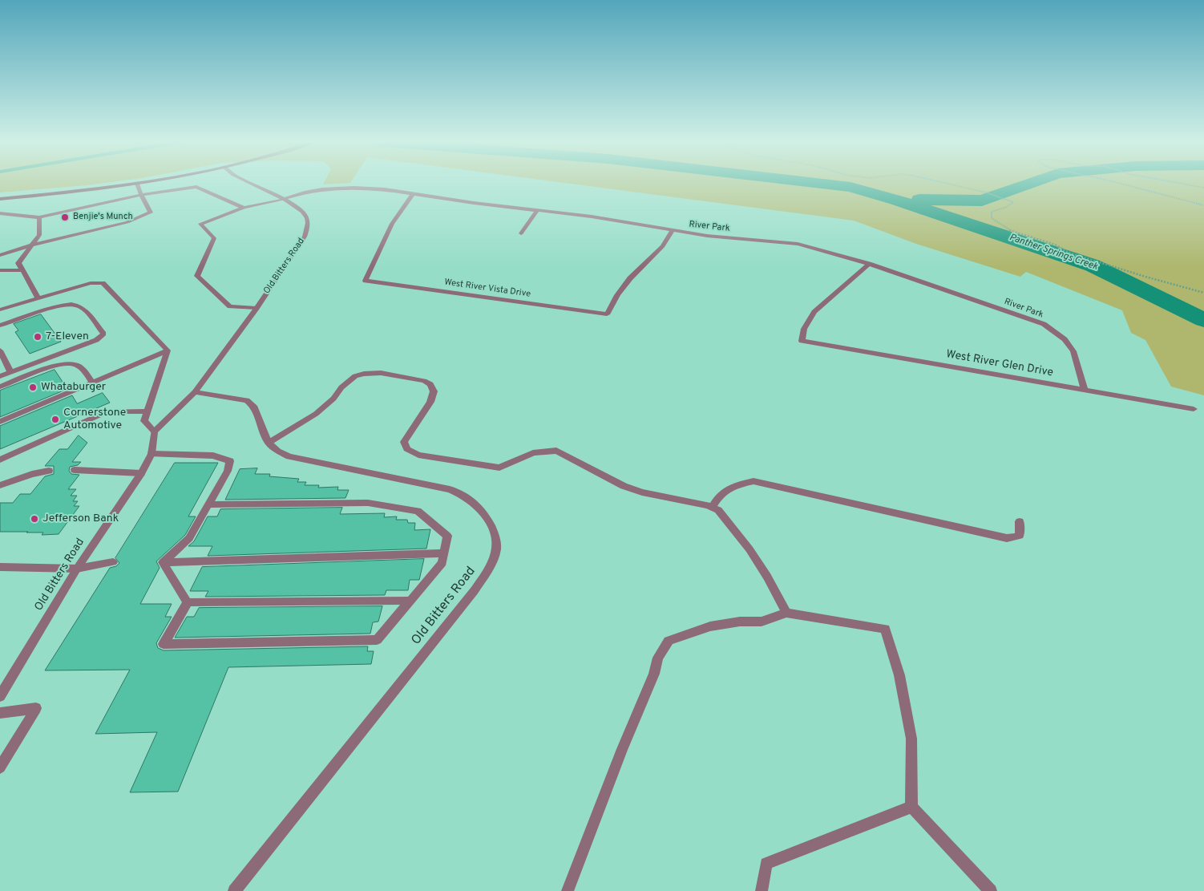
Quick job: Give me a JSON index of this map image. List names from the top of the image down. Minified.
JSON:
{"streets":{"street":["River Park","Old Bitters Road","West River Vista Drive","West River Glen Drive"]},"crossings":[["River Park","Old Bitters Road"],["River Park","West River Vista Drive"],["River Park","West River Glen Drive"]],"water":["Panther Springs Creek"],"places":["Benjie's Munch","7-Eleven","Whataburger","Cornerstone Automotive","Jefferson Bank"]}
